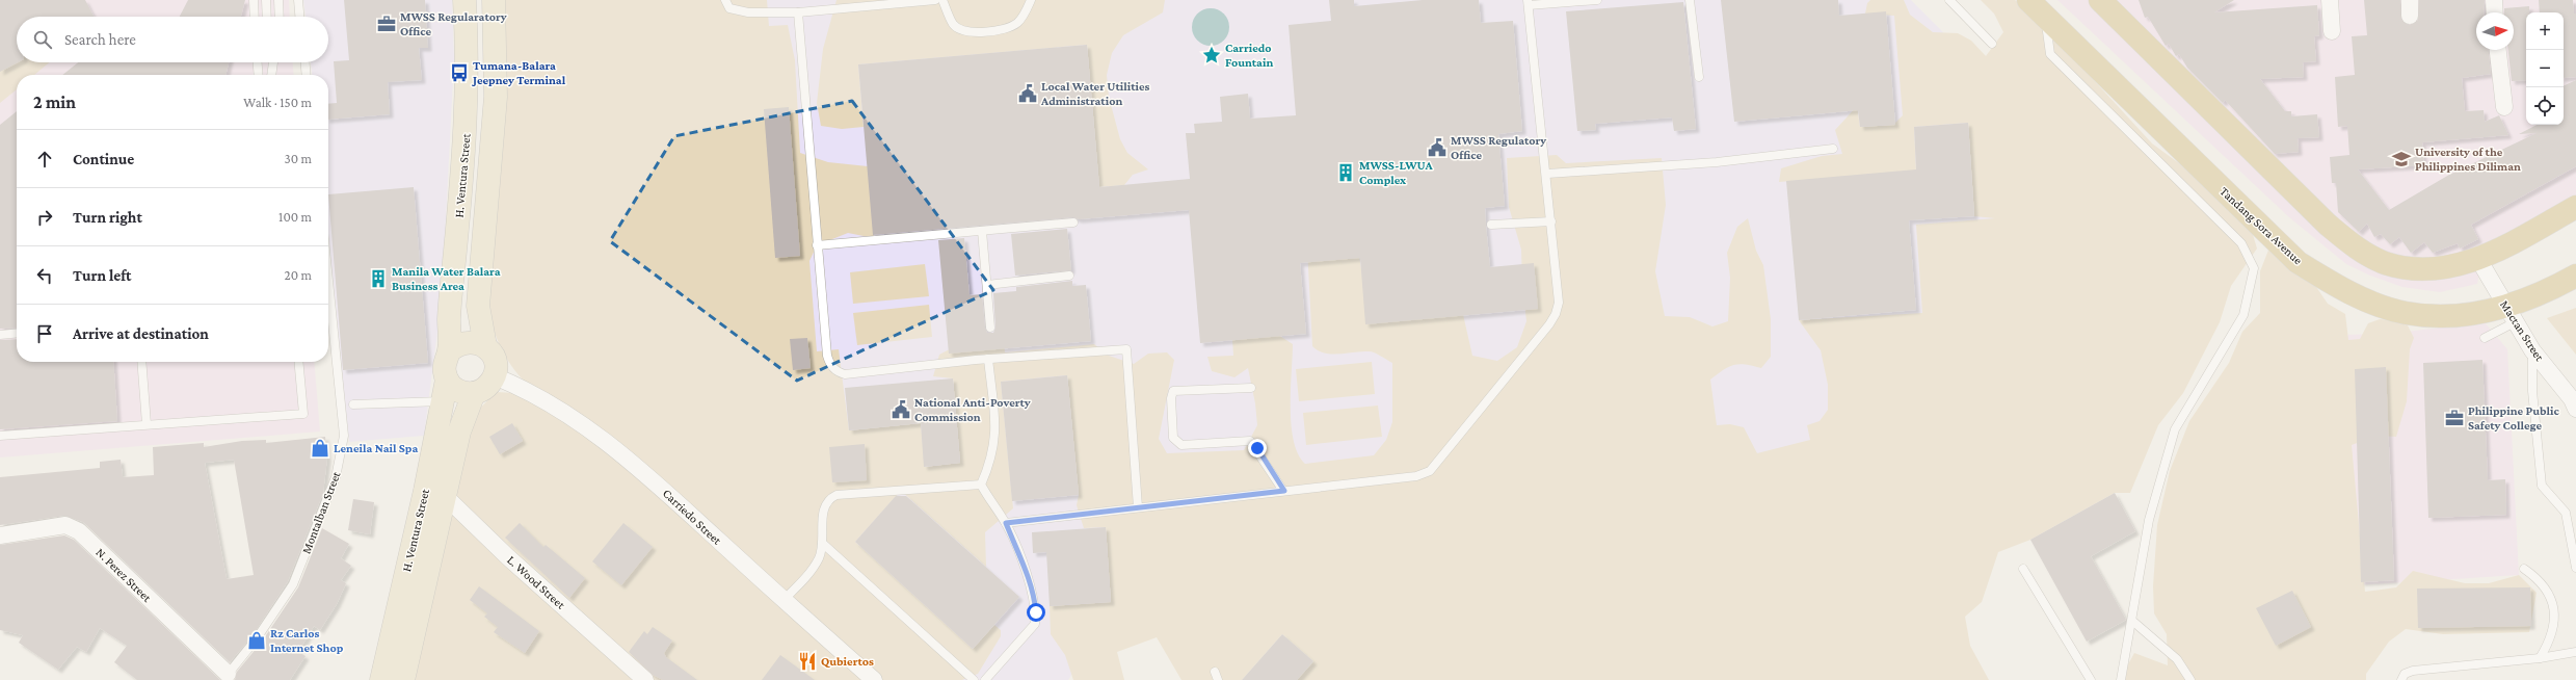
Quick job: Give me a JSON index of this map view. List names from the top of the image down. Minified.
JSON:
{"streets":{"main road":["Tandang Sora Avenue"],"street":["H. Ventura Street","Mactan Street","Carriedo Street","N. Perez Street","L. Wood Street"],"lane":["Montalban Street"]},"crossings":[["H. Ventura Street","Carriedo Street"],["H. Ventura Street","L. Wood Street"],["Tandang Sora Avenue","Mactan Street"],["Montalban Street","N. Perez Street"]],"places":{"office":["MWSS Regularatory Office","Philippine Public Safety College"],"place":["Carriedo Fountain"],"bus stop":["Tumana-Balara Jeepney Terminal"],"public building":["Local Water Utilities Administration","MWSS Regulatory Office","National Anti-Poverty Commission"],"school or university":["University of the Philippines Diliman"],"building":["MWSS-LWUA Complex","Manila Water Balara Business Area"],"shop":["Leneila Nail Spa","Rz Carlos Internet Shop"],"restaurant":["Qubiertos"]},"north":"right","page":{"map_buttons":["+","−"],"search":"Search here","heading":["2 min","Walk · 150 m"],"list":[["Continue","30 m"],["Turn right","100 m"],["Turn left","20 m"],"Arrive at destination"]}}
